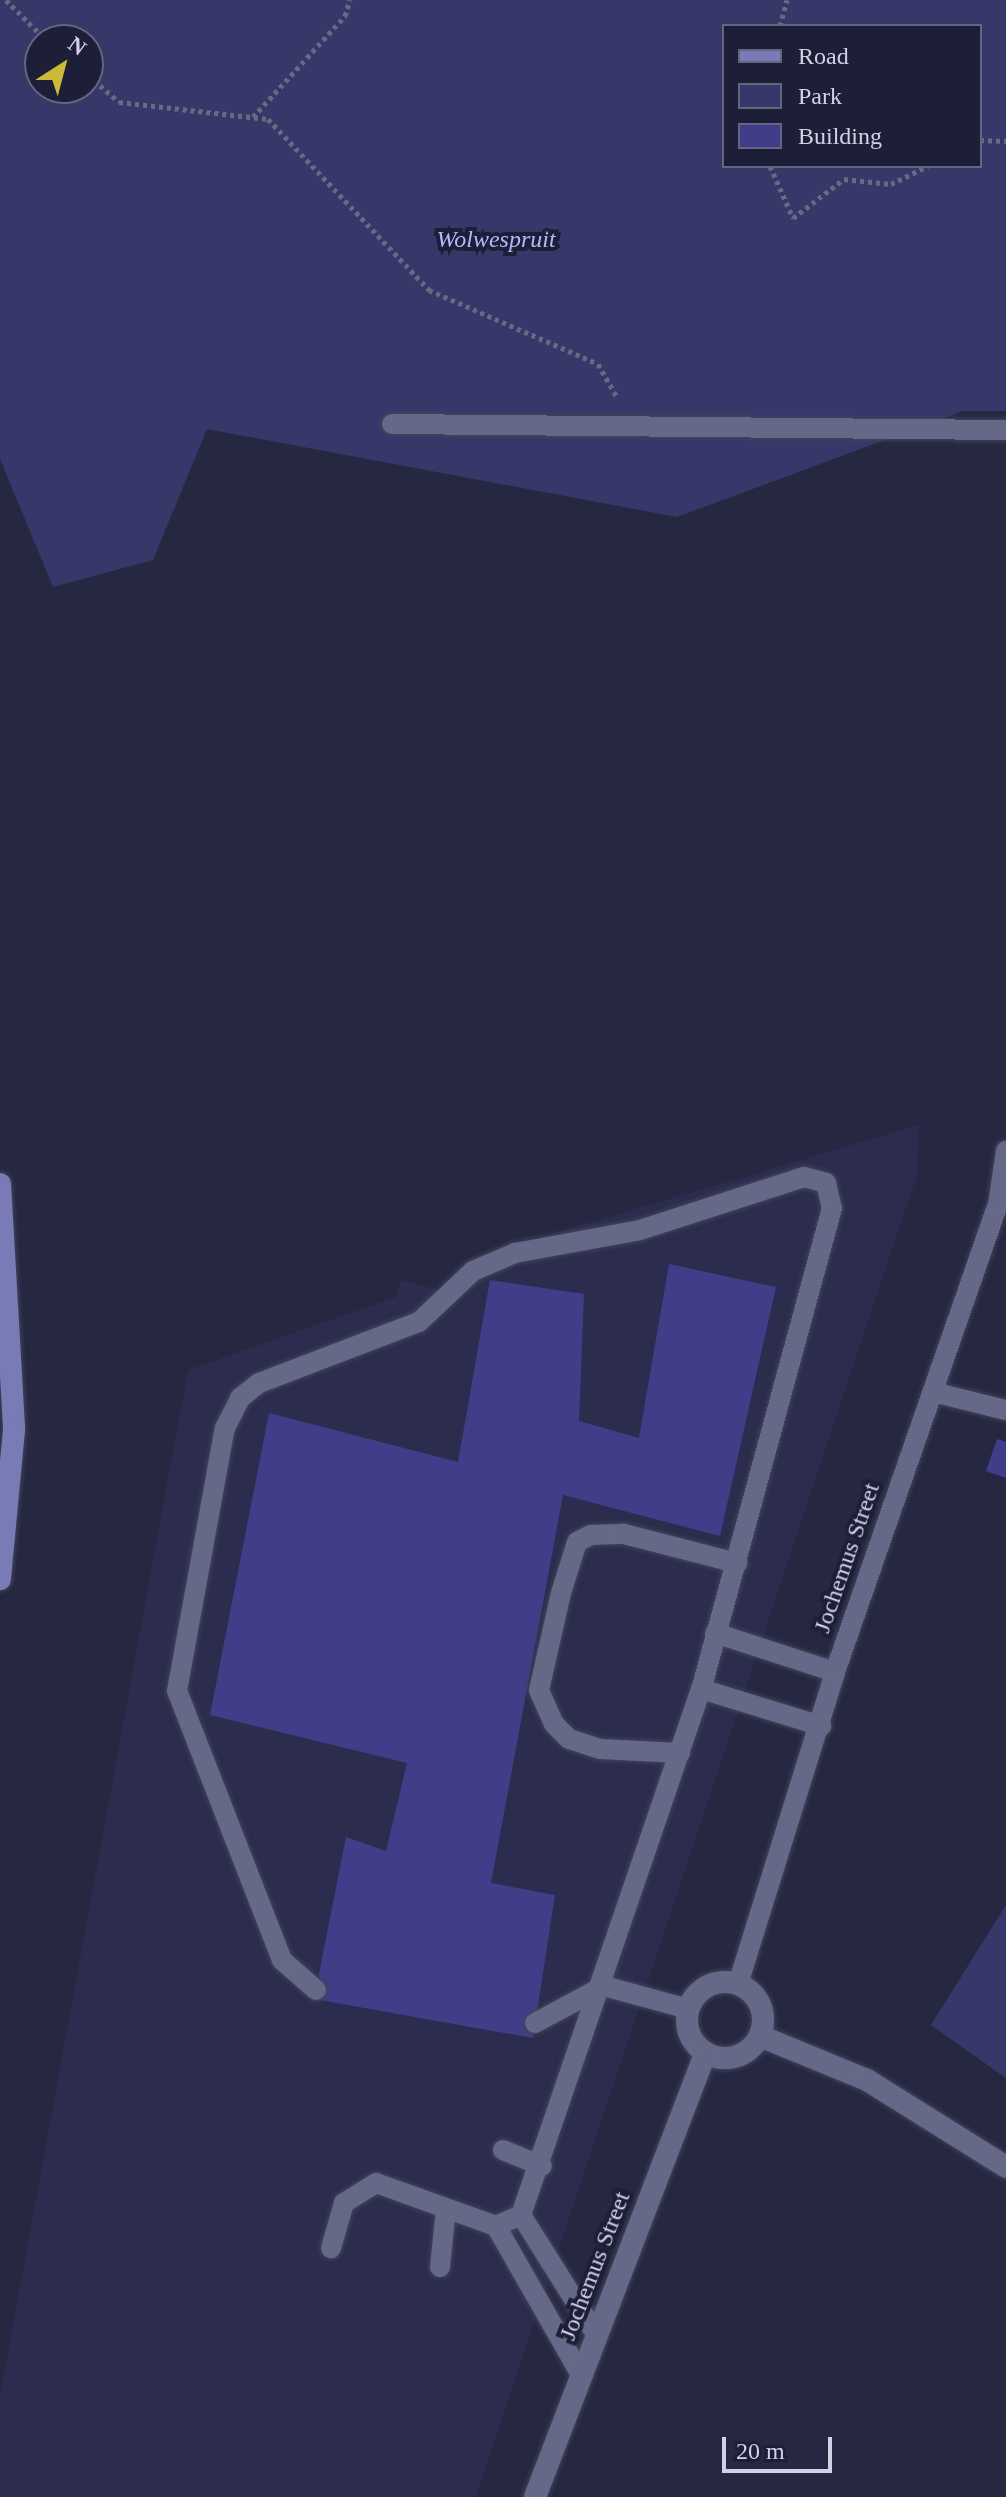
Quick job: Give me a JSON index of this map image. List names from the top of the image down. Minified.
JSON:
{"streets":{"street":["Jochemus Street"]},"parks":["Wolwespruit"],"legend":["Road","Park","Building"],"scale_bar":"20 m","north":"top right"}
